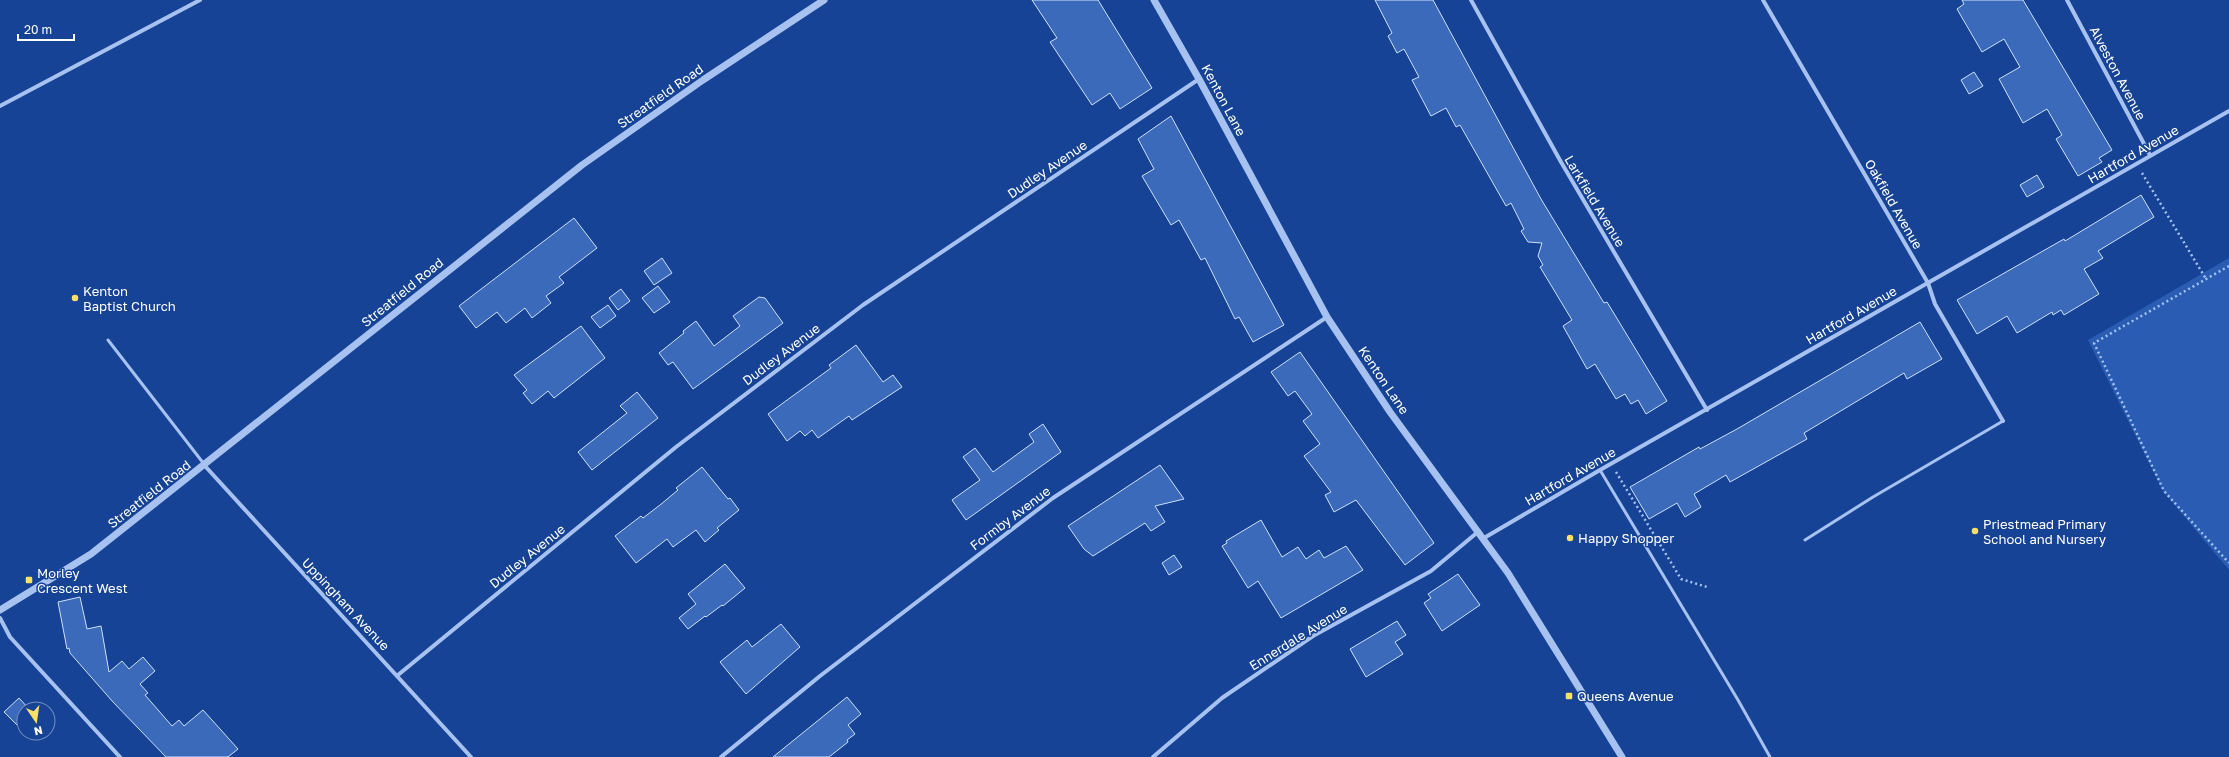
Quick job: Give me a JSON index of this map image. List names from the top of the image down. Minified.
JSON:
{"streets":{"street":["Alveston Avenue","Streatfield Road","Kenton Lane","Hartford Avenue","Dudley Avenue","Larkfield Avenue","Oakfield Avenue","Formby Avenue","Uppingham Avenue","Ennerdale Avenue"]},"crossings":[["Alveston Avenue","Hartford Avenue"],["Streatfield Road","Uppingham Avenue"],["Kenton Lane","Hartford Avenue"],["Kenton Lane","Dudley Avenue"],["Kenton Lane","Formby Avenue"],["Kenton Lane","Ennerdale Avenue"],["Hartford Avenue","Larkfield Avenue"],["Hartford Avenue","Oakfield Avenue"],["Dudley Avenue","Uppingham Avenue"]],"places":{"other":["Kenton Baptist Church","Priestmead Primary School and Nursery","Happy Shopper"],"transit":["Morley Crescent West","Queens Avenue"]},"scale_bar":"20 m","north":"bottom"}
